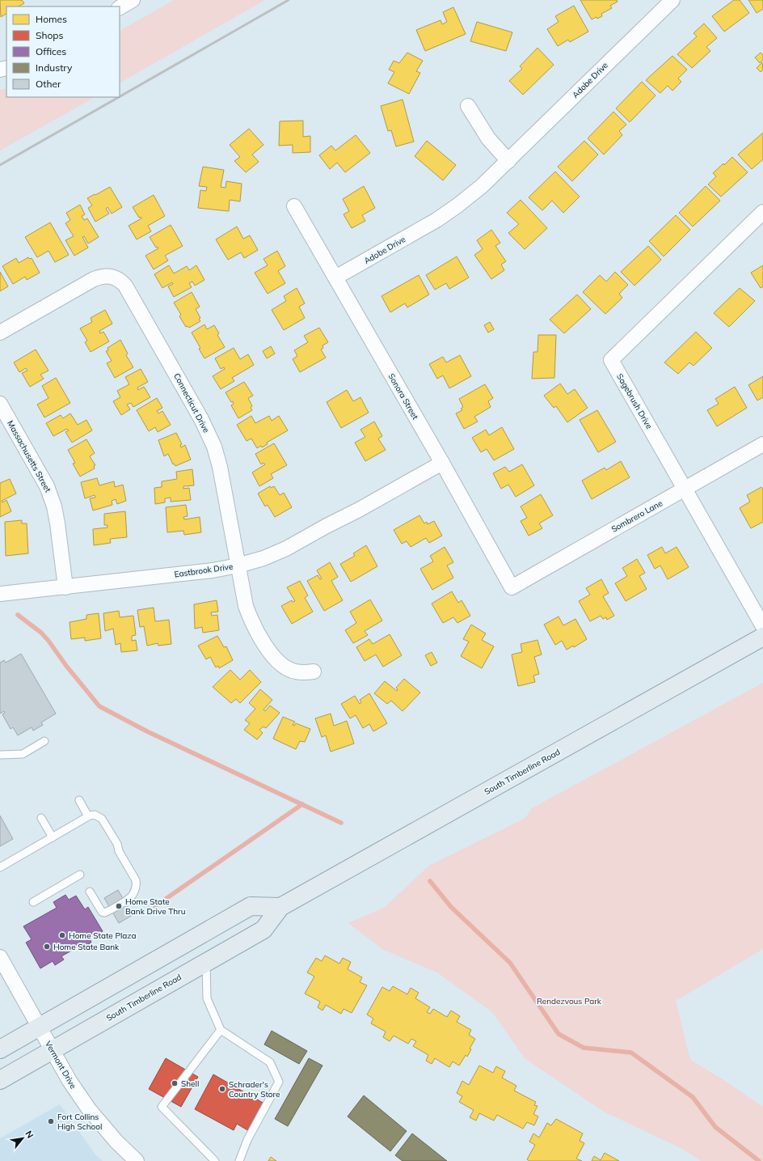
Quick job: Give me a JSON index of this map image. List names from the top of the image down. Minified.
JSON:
{"streets":{"main road":["South Timberline Road"],"street":["Adobe Drive","Sonora Street","Sagebrush Drive","Connecticut Drive","Massachusetts Street","Sombrero Lane","Eastbrook Drive","Vermont Drive"]},"crossings":[["Adobe Drive","Sonora Street"],["Sonora Street","Sombrero Lane"],["Sonora Street","Eastbrook Drive"],["Sagebrush Drive","Sombrero Lane"],["Connecticut Drive","Eastbrook Drive"],["Massachusetts Street","Eastbrook Drive"],["South Timberline Road","Vermont Drive"]],"parks":["Rendezvous Park"],"places":["Home State Bank Drive Thru","Home State Plaza","Home State Bank","Shell","Schrader's Country Store","Fort Collins High School"],"legend":["Homes","Shops","Offices","Industry","Other"],"north":"top right"}
